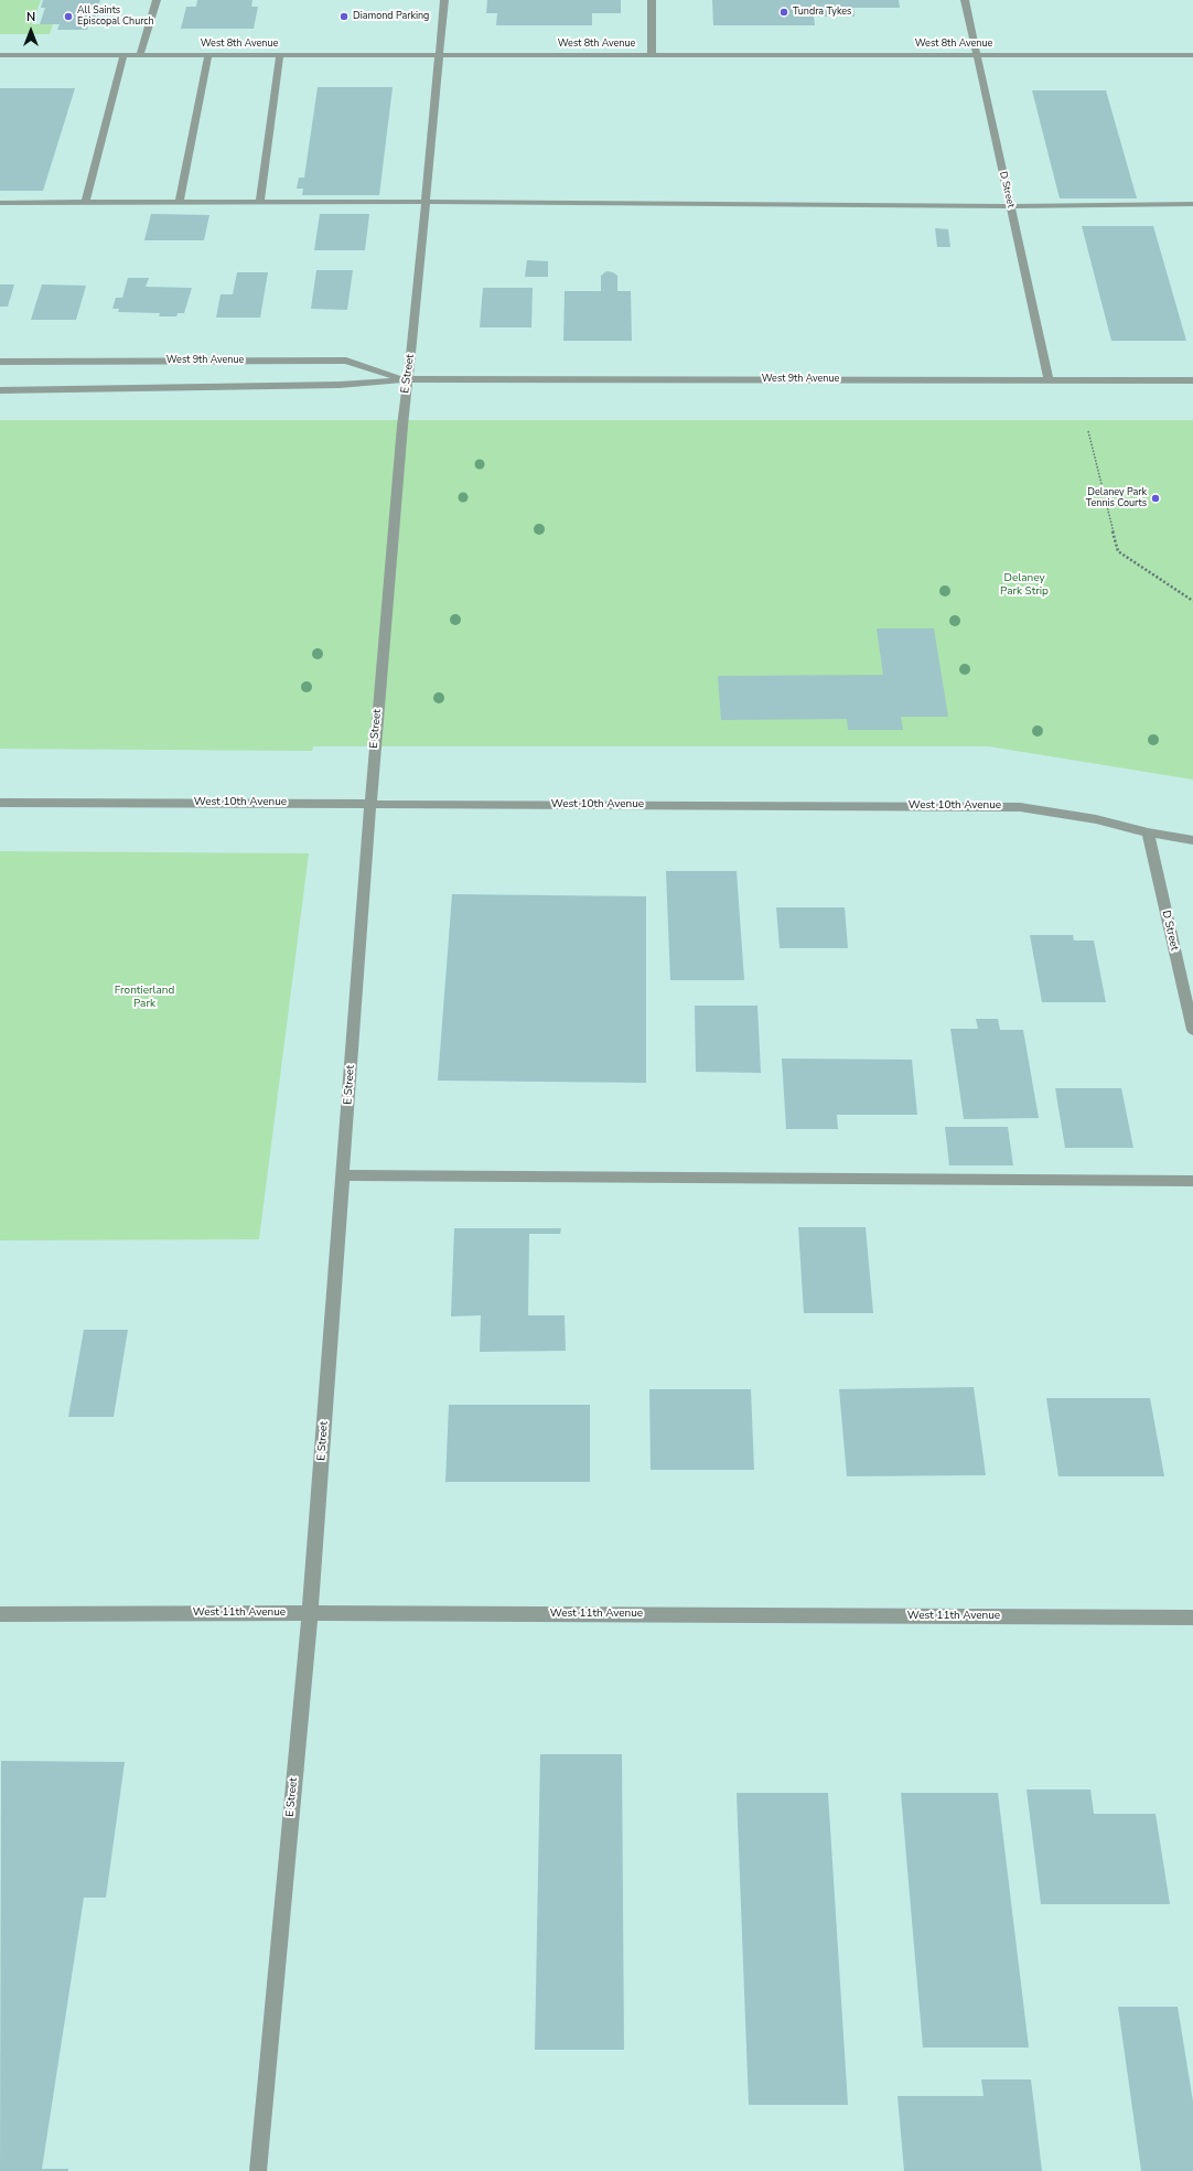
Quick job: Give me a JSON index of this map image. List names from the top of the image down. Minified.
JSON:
{"streets":{"street":["West 8th Avenue","D Street","West 9th Avenue","E Street","West 10th Avenue","West 11th Avenue"]},"crossings":[["West 8th Avenue","D Street"],["West 8th Avenue","E Street"],["D Street","West 9th Avenue"],["D Street","West 10th Avenue"],["West 9th Avenue","E Street"],["E Street","West 10th Avenue"],["E Street","West 11th Avenue"]],"parks":["Delaney Park Strip","Frontierland Park"],"places":["Tundra Tykes","All Saints Episcopal Church","Diamond Parking","Delaney Park Tennis Courts"],"north":"top"}
